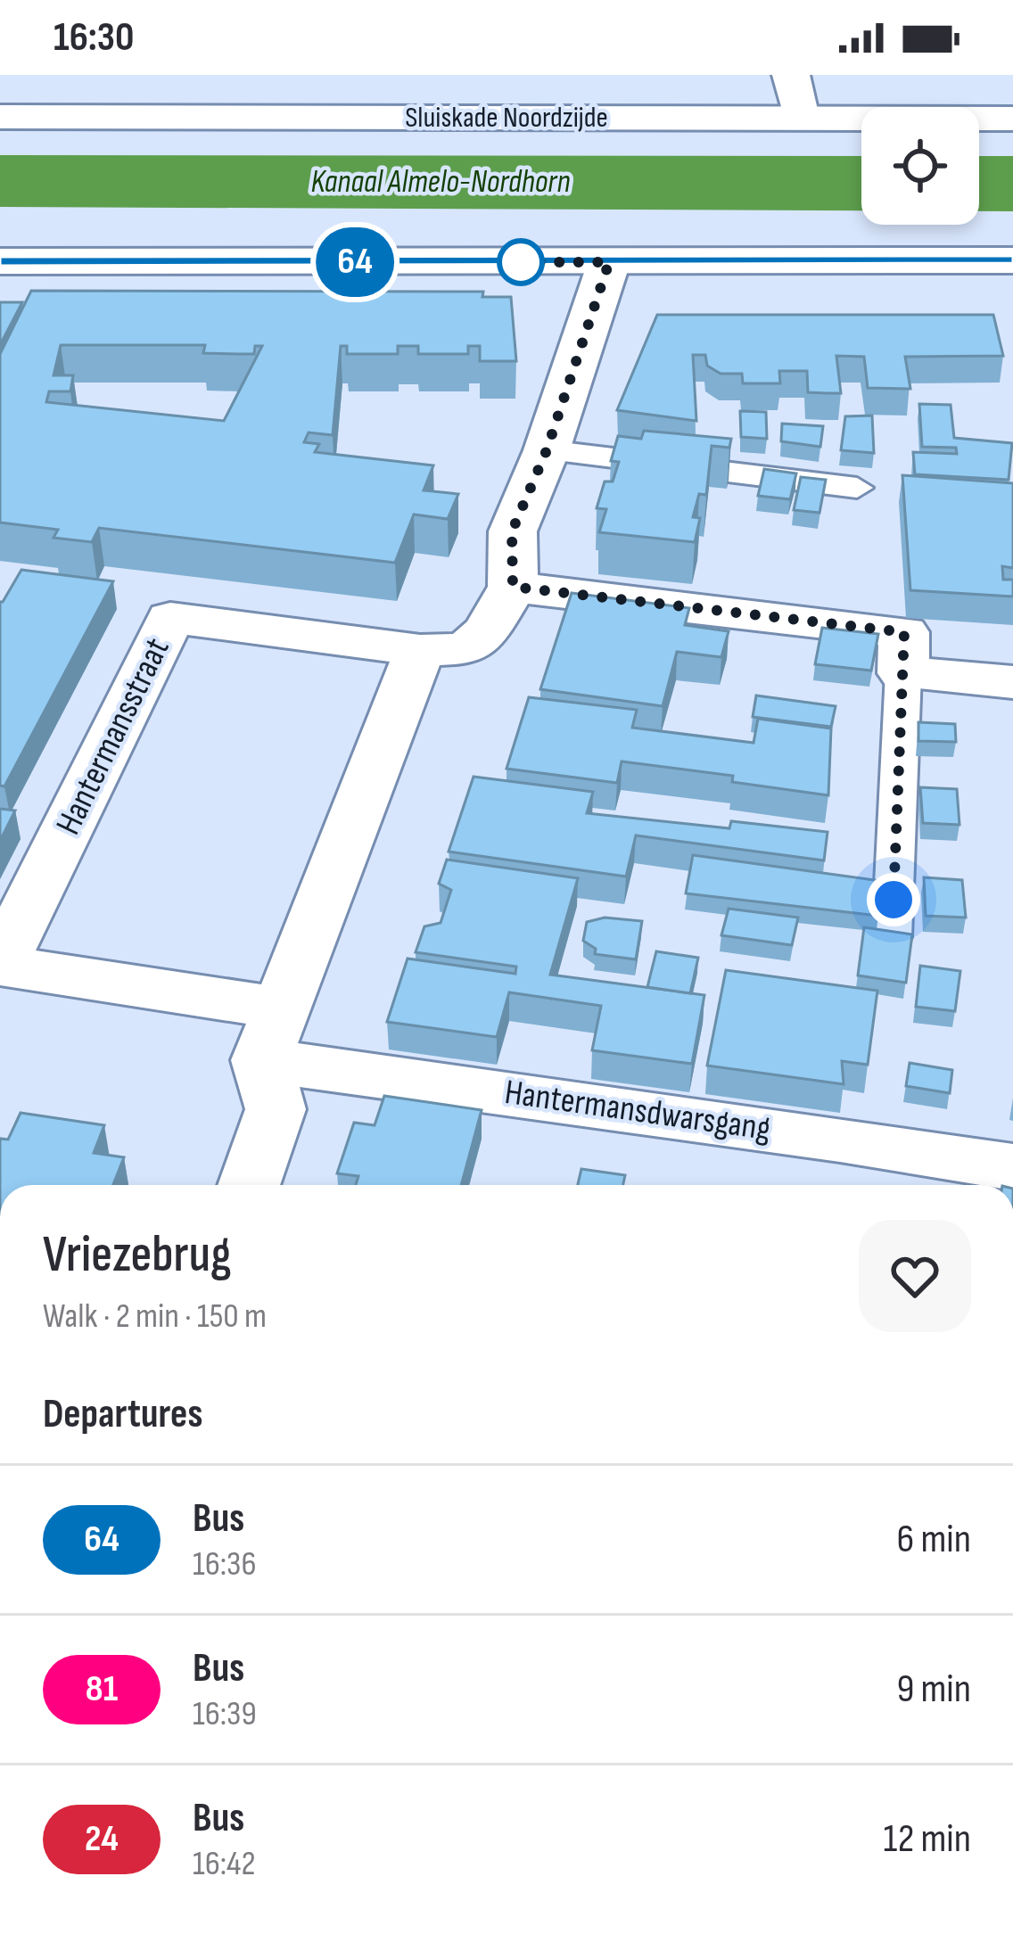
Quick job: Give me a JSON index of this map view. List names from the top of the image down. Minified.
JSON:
{"streets":{"street":["Sluiskade Noordzijde","Hantermansstraat","Hantermansdwarsgang"]},"crossings":[["Hantermansstraat","Hantermansdwarsgang"]],"water":["Kanaal Almelo-Nordhorn"],"lines":["bus line 64"],"page":{"status":"16:30","on_map":"64","heading":[["Vriezebrug","Walk · 2 min · 150 m"],"Departures"],"list":[{"mark":"64","name":"Bus","note":"16:36","value":"6 min"},{"mark":"81","name":"Bus","note":"16:39","value":"9 min"},{"mark":"24","name":"Bus","note":"16:42","value":"12 min"}]}}
